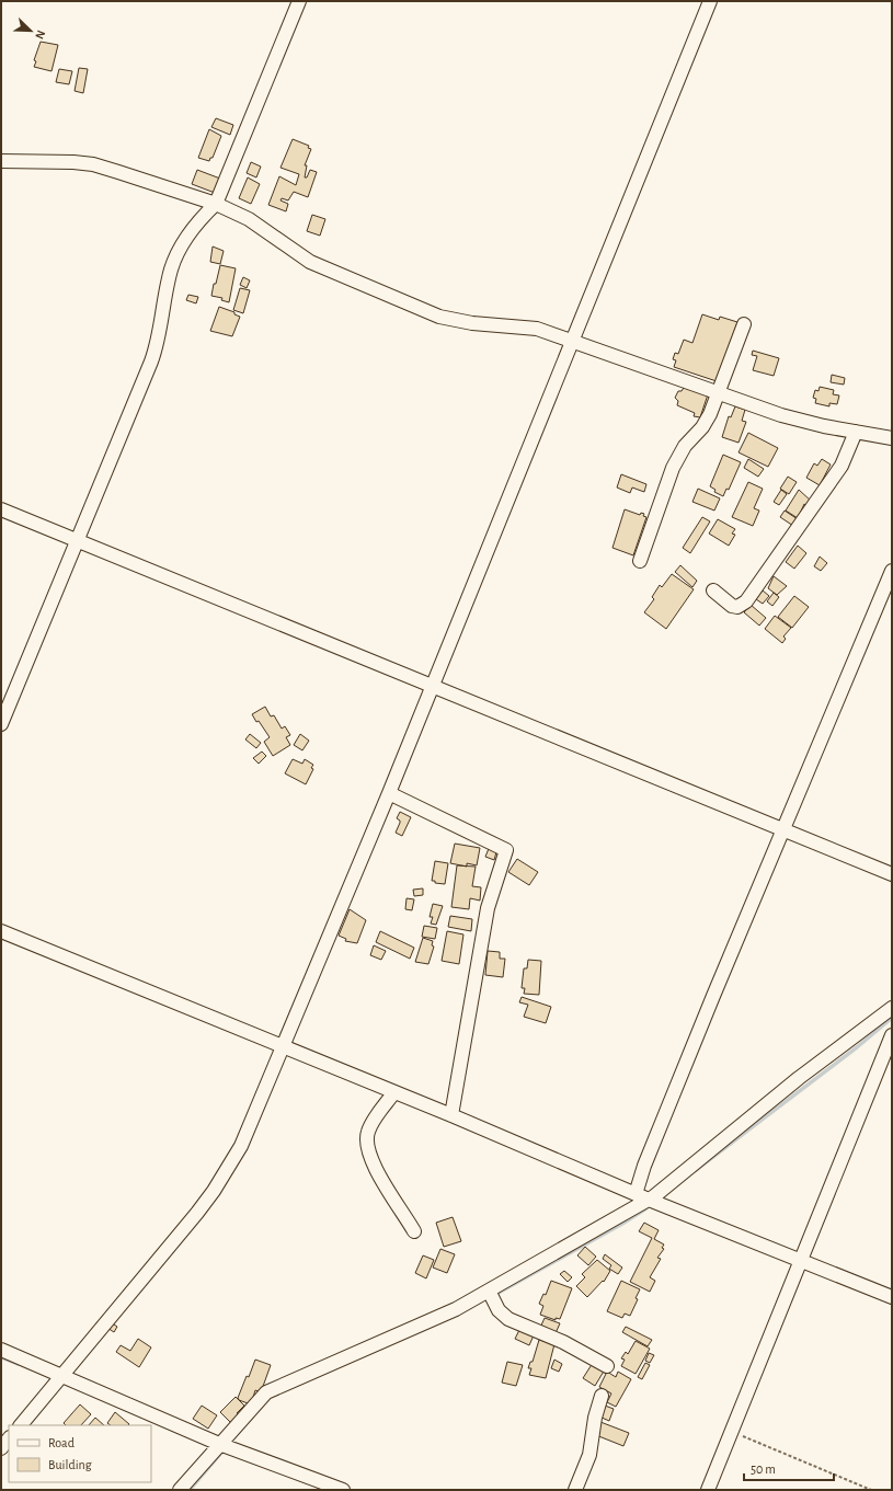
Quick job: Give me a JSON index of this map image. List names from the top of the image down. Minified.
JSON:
{"legend":["Road","Building"],"scale_bar":"50 m","north":"bottom right"}
